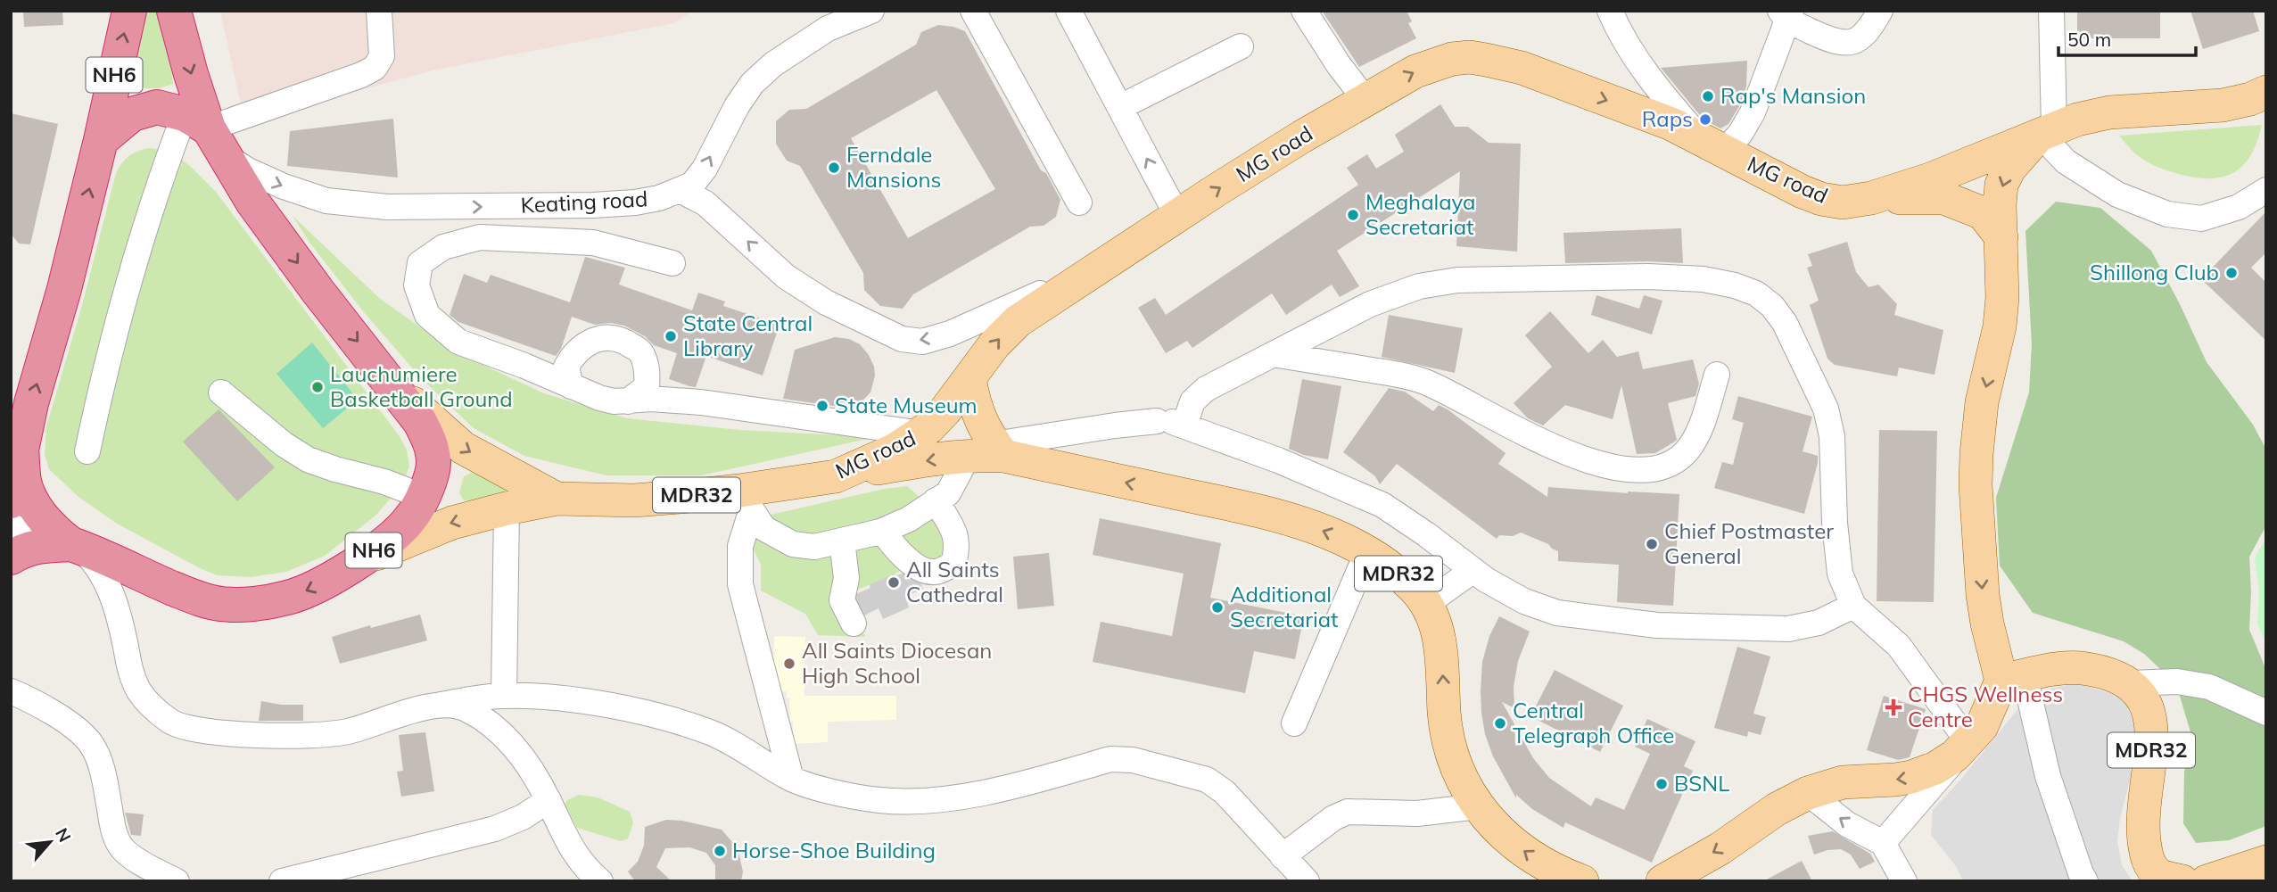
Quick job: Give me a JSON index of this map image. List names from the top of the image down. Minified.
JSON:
{"streets":{"highway":["NH6"],"main road":["MG road","MDR32"],"street":["Keating road"]},"crossings":[["NH6","MG road"],["NH6","Keating road"],["MG road","MDR32"]],"one_way":["Keating road"],"places":{"other":["Rap's Mansion","Raps","Ferndale Mansions","Meghalaya Secretariat","Shillong Club","State Central Library","Lauchumiere Basketball Ground","State Museum","Chief Postmaster General","All Saints Cathedral","Additional Secretariat","All Saints Diocesan High School","Central Telegraph Office","BSNL","Horse-Shoe Building"],"health":["CHGS Wellness Centre"]},"scale_bar":"50 m","north":"top right"}
